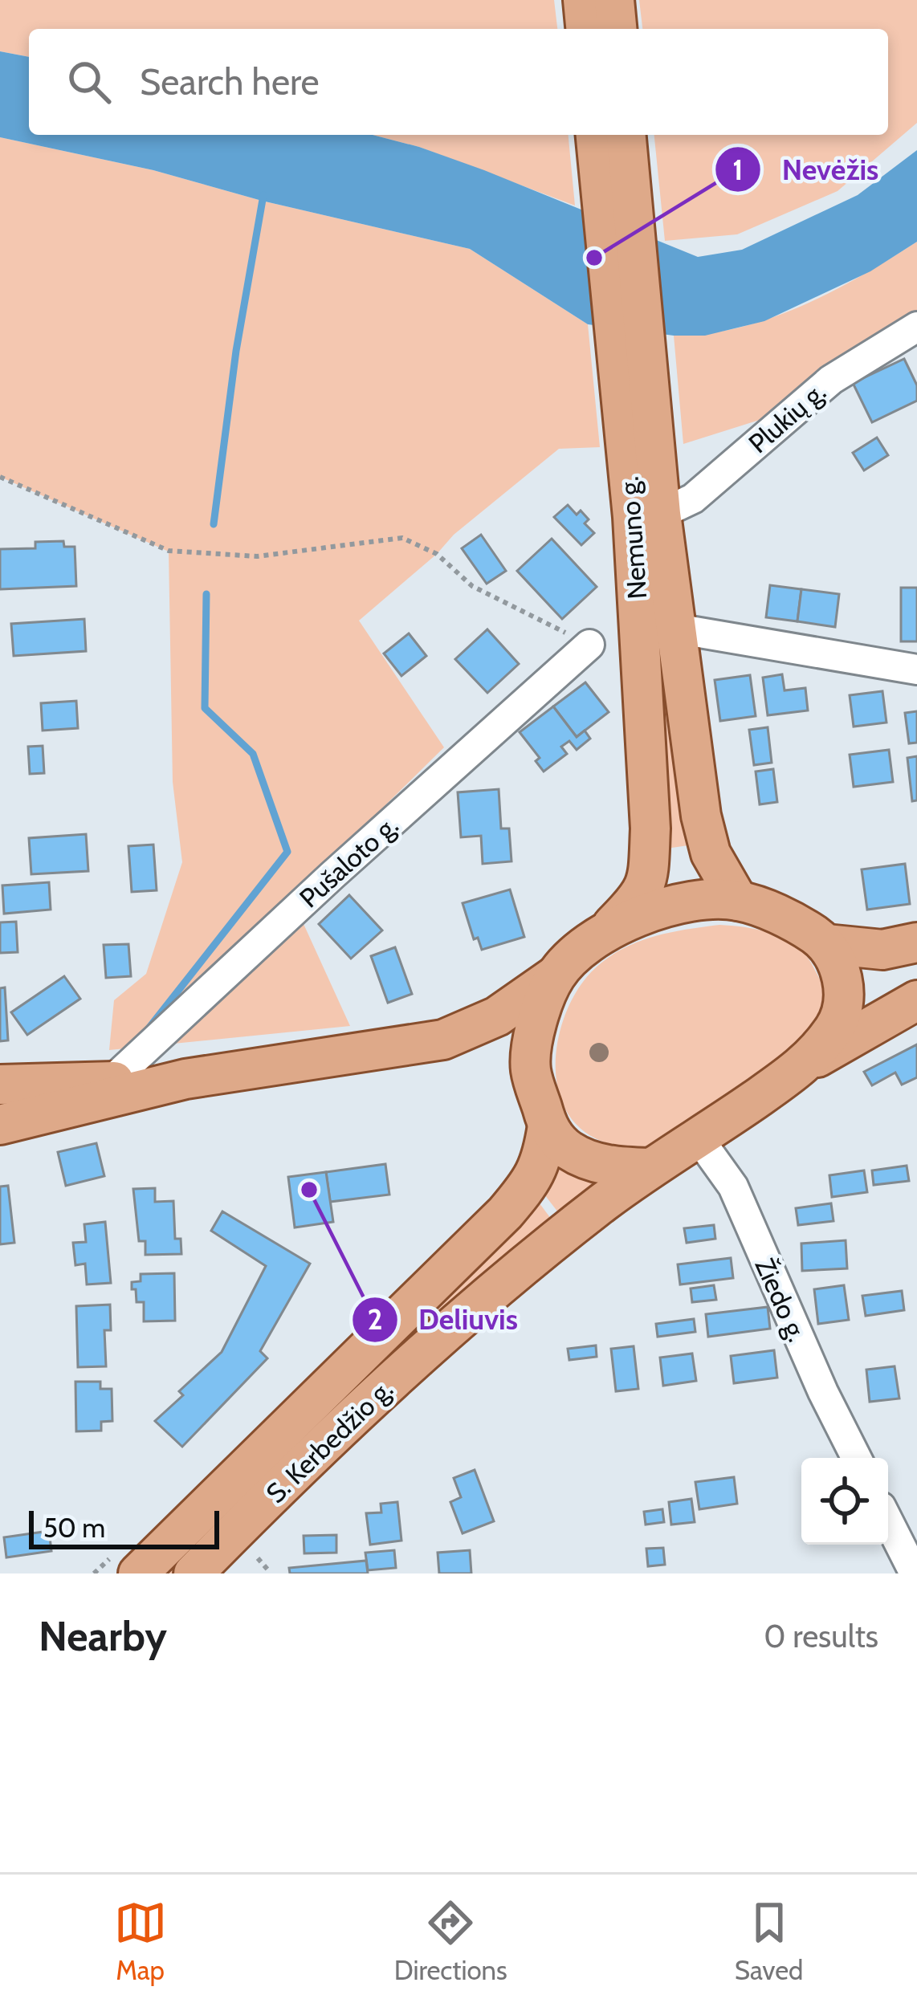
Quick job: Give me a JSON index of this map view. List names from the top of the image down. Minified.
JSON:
{"streets":{"main road":["Nemuno g.","S. Kerbedžio g."],"street":["Plukių g.","Pušaloto g.","Žiedo g."]},"crossings":[["Plukių g.","Nemuno g."],["Nemuno g.","Žiedo g."],["Nemuno g.","S. Kerbedžio g."],["Žiedo g.","S. Kerbedžio g."]],"places":["Nevėžis","Deliuvis"],"scale_bar":"50 m","page":{"search":"Search here","scale":"50 m","heading":["Nearby","0 results"],"nav":["Map","Directions","Saved"]}}
